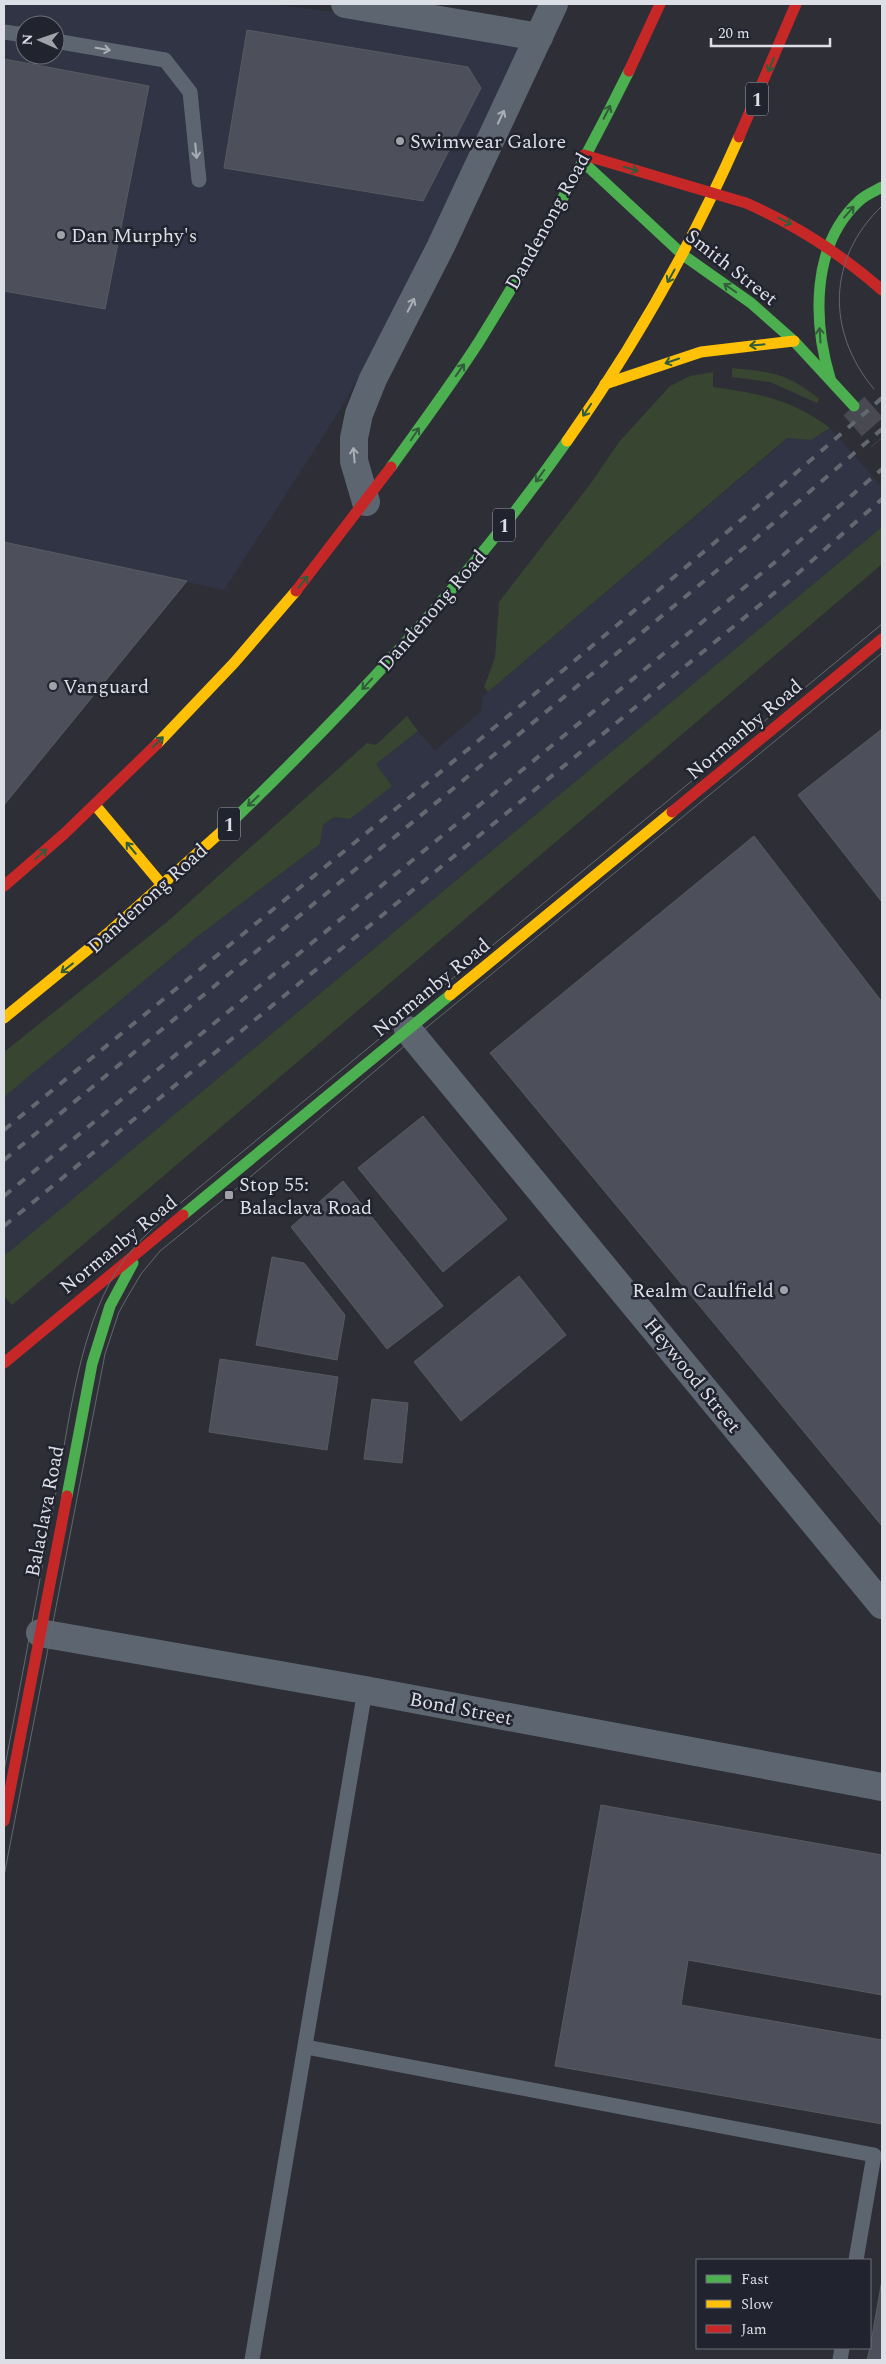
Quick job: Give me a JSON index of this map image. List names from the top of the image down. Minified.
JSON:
{"streets":{"main road":["1","Dandenong Road","Smith Street","Normanby Road","Balaclava Road"],"street":["Heywood Street","Bond Street"]},"crossings":[["Dandenong Road","Smith Street"],["Normanby Road","Heywood Street"],["Normanby Road","Balaclava Road"],["Balaclava Road","Bond Street"]],"places":{"other":["Swimwear Galore","Dan Murphy's","Vanguard","Realm Caulfield"],"transit":["Stop 55: Balaclava Road"]},"legend":["Fast","Slow","Jam"],"scale_bar":"20 m","north":"left"}
